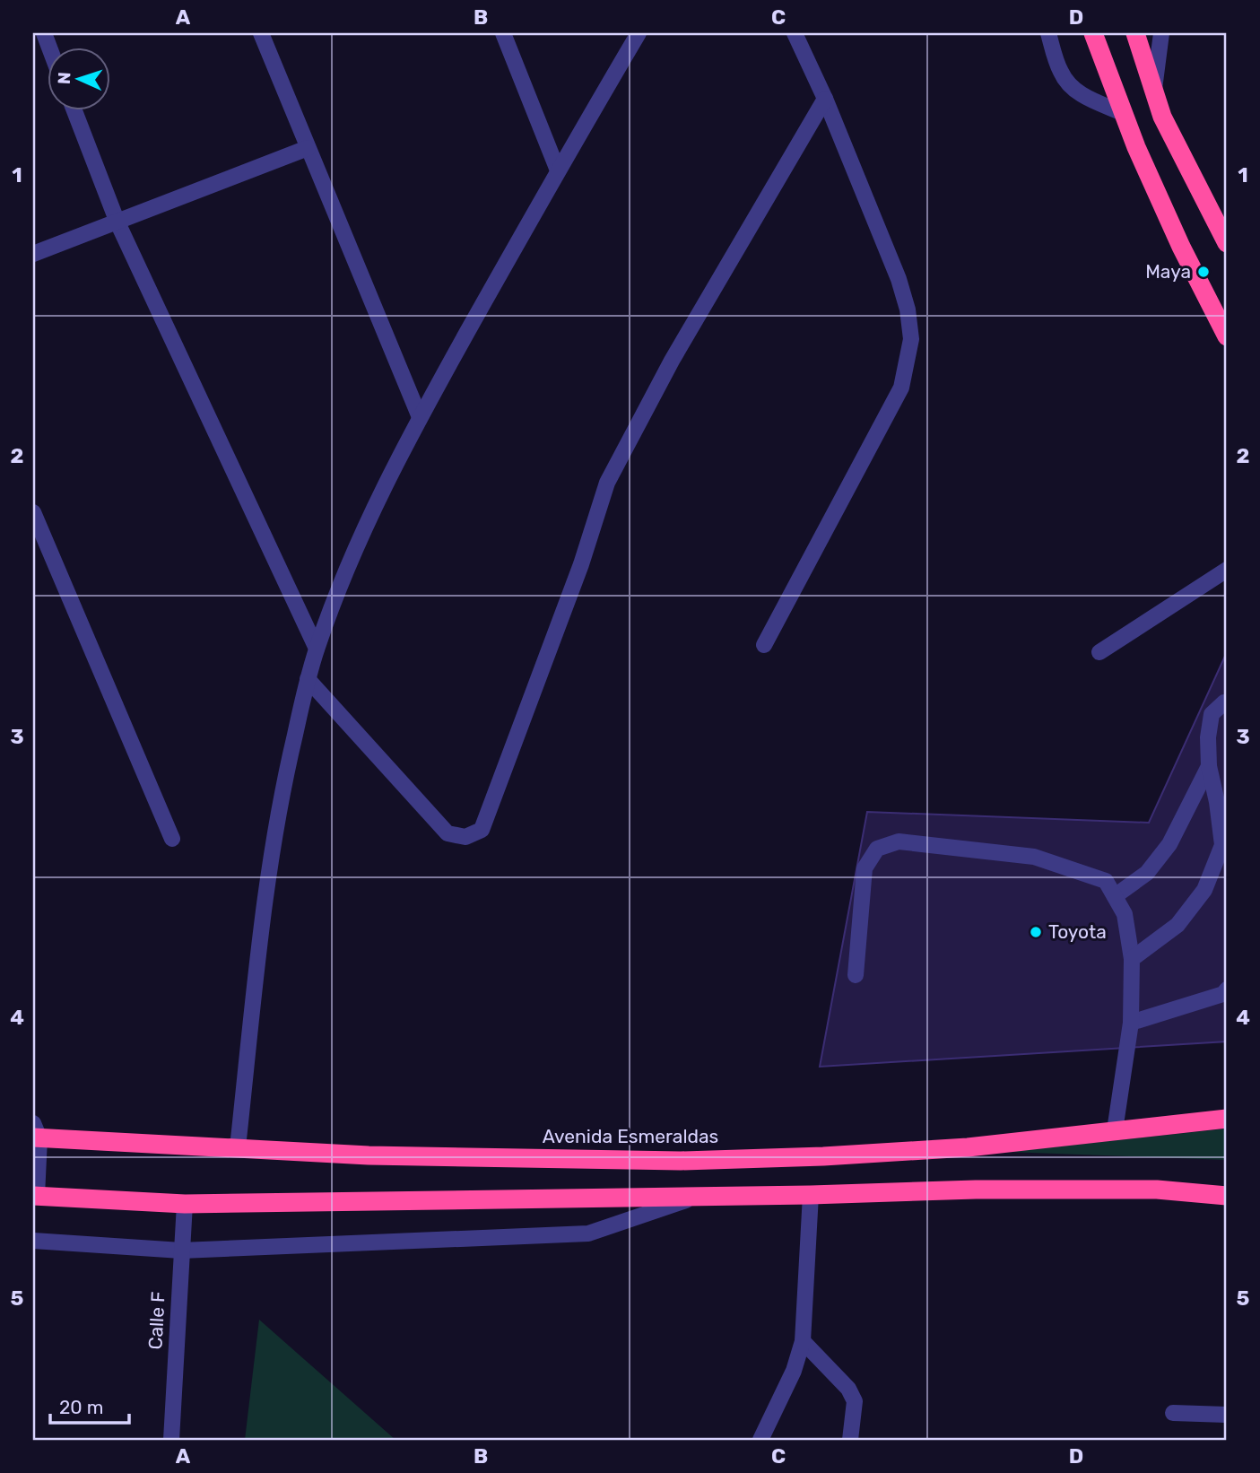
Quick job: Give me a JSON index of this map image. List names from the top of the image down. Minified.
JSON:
{"streets":{"highway":["Avenida Esmeraldas"],"street":["Calle F"]},"places":["Maya","Toyota"],"scale_bar":"20 m","north":"left","grid":{"columns":["A","B","C","D"],"rows":["1","2","3","4","5"]}}
